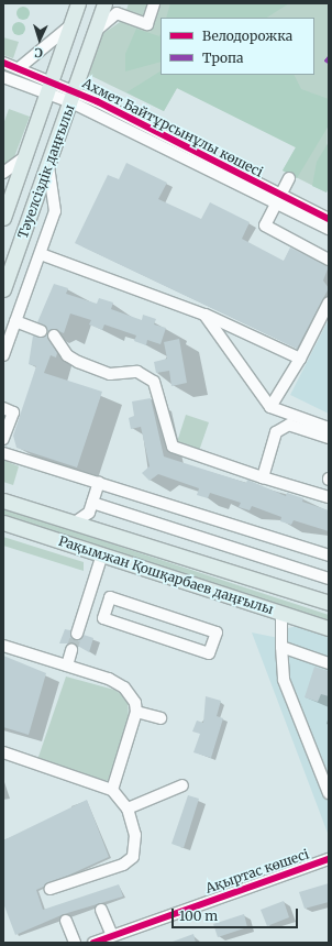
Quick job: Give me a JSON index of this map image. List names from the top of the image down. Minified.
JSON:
{"streets":{"main road":["Тәуелсіздік даңғылы","Рақымжан Қошқарбаев даңғылы"],"street":["Ахмет Байтұрсынұлы көшесі","Ақыртас көшесі"]},"crossings":[["Ахмет Байтұрсынұлы көшесі","Тәуелсіздік даңғылы"]],"legend":["Велодорожка","Тропа"],"scale_bar":"100 m","north":"bottom"}
